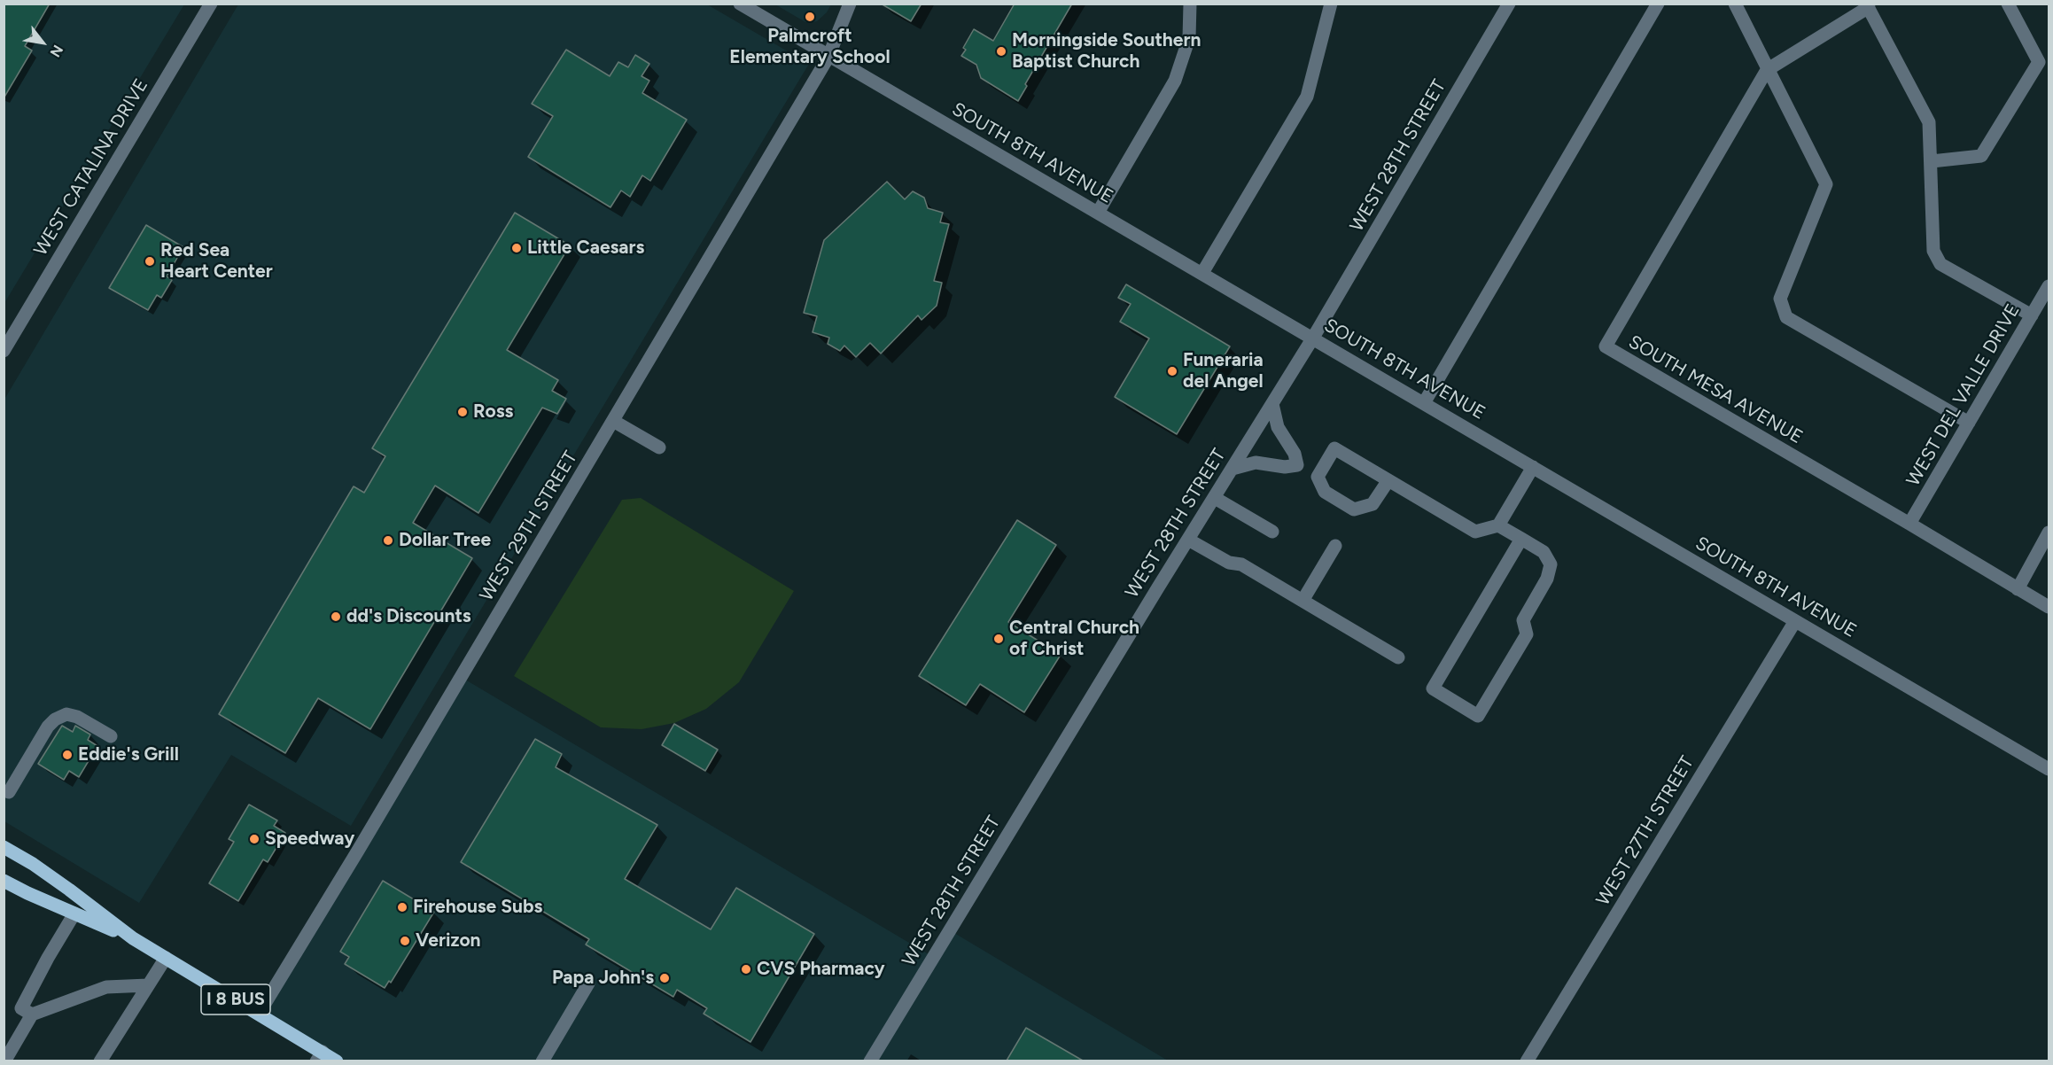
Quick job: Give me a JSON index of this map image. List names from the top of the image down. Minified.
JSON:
{"streets":{"main road":["I 8 BUS"],"street":["SOUTH 8TH AVENUE","WEST 28TH STREET","WEST CATALINA DRIVE","SOUTH MESA AVENUE","WEST DEL VALLE DRIVE","WEST 29TH STREET","WEST 27TH STREET"]},"crossings":[["SOUTH 8TH AVENUE","WEST 28TH STREET"],["SOUTH 8TH AVENUE","WEST 29TH STREET"],["SOUTH 8TH AVENUE","WEST 27TH STREET"],["SOUTH MESA AVENUE","WEST DEL VALLE DRIVE"],["WEST 29TH STREET","I 8 BUS"]],"places":["Palmcroft Elementary School","Morningside Southern Baptist Church","Little Caesars","Red Sea Heart Center","Funeraria del Angel","Ross","Dollar Tree","dd's Discounts","Central Church of Christ","Eddie's Grill","Speedway","Firehouse Subs","Verizon","CVS Pharmacy","Papa John's"],"north":"bottom right"}
